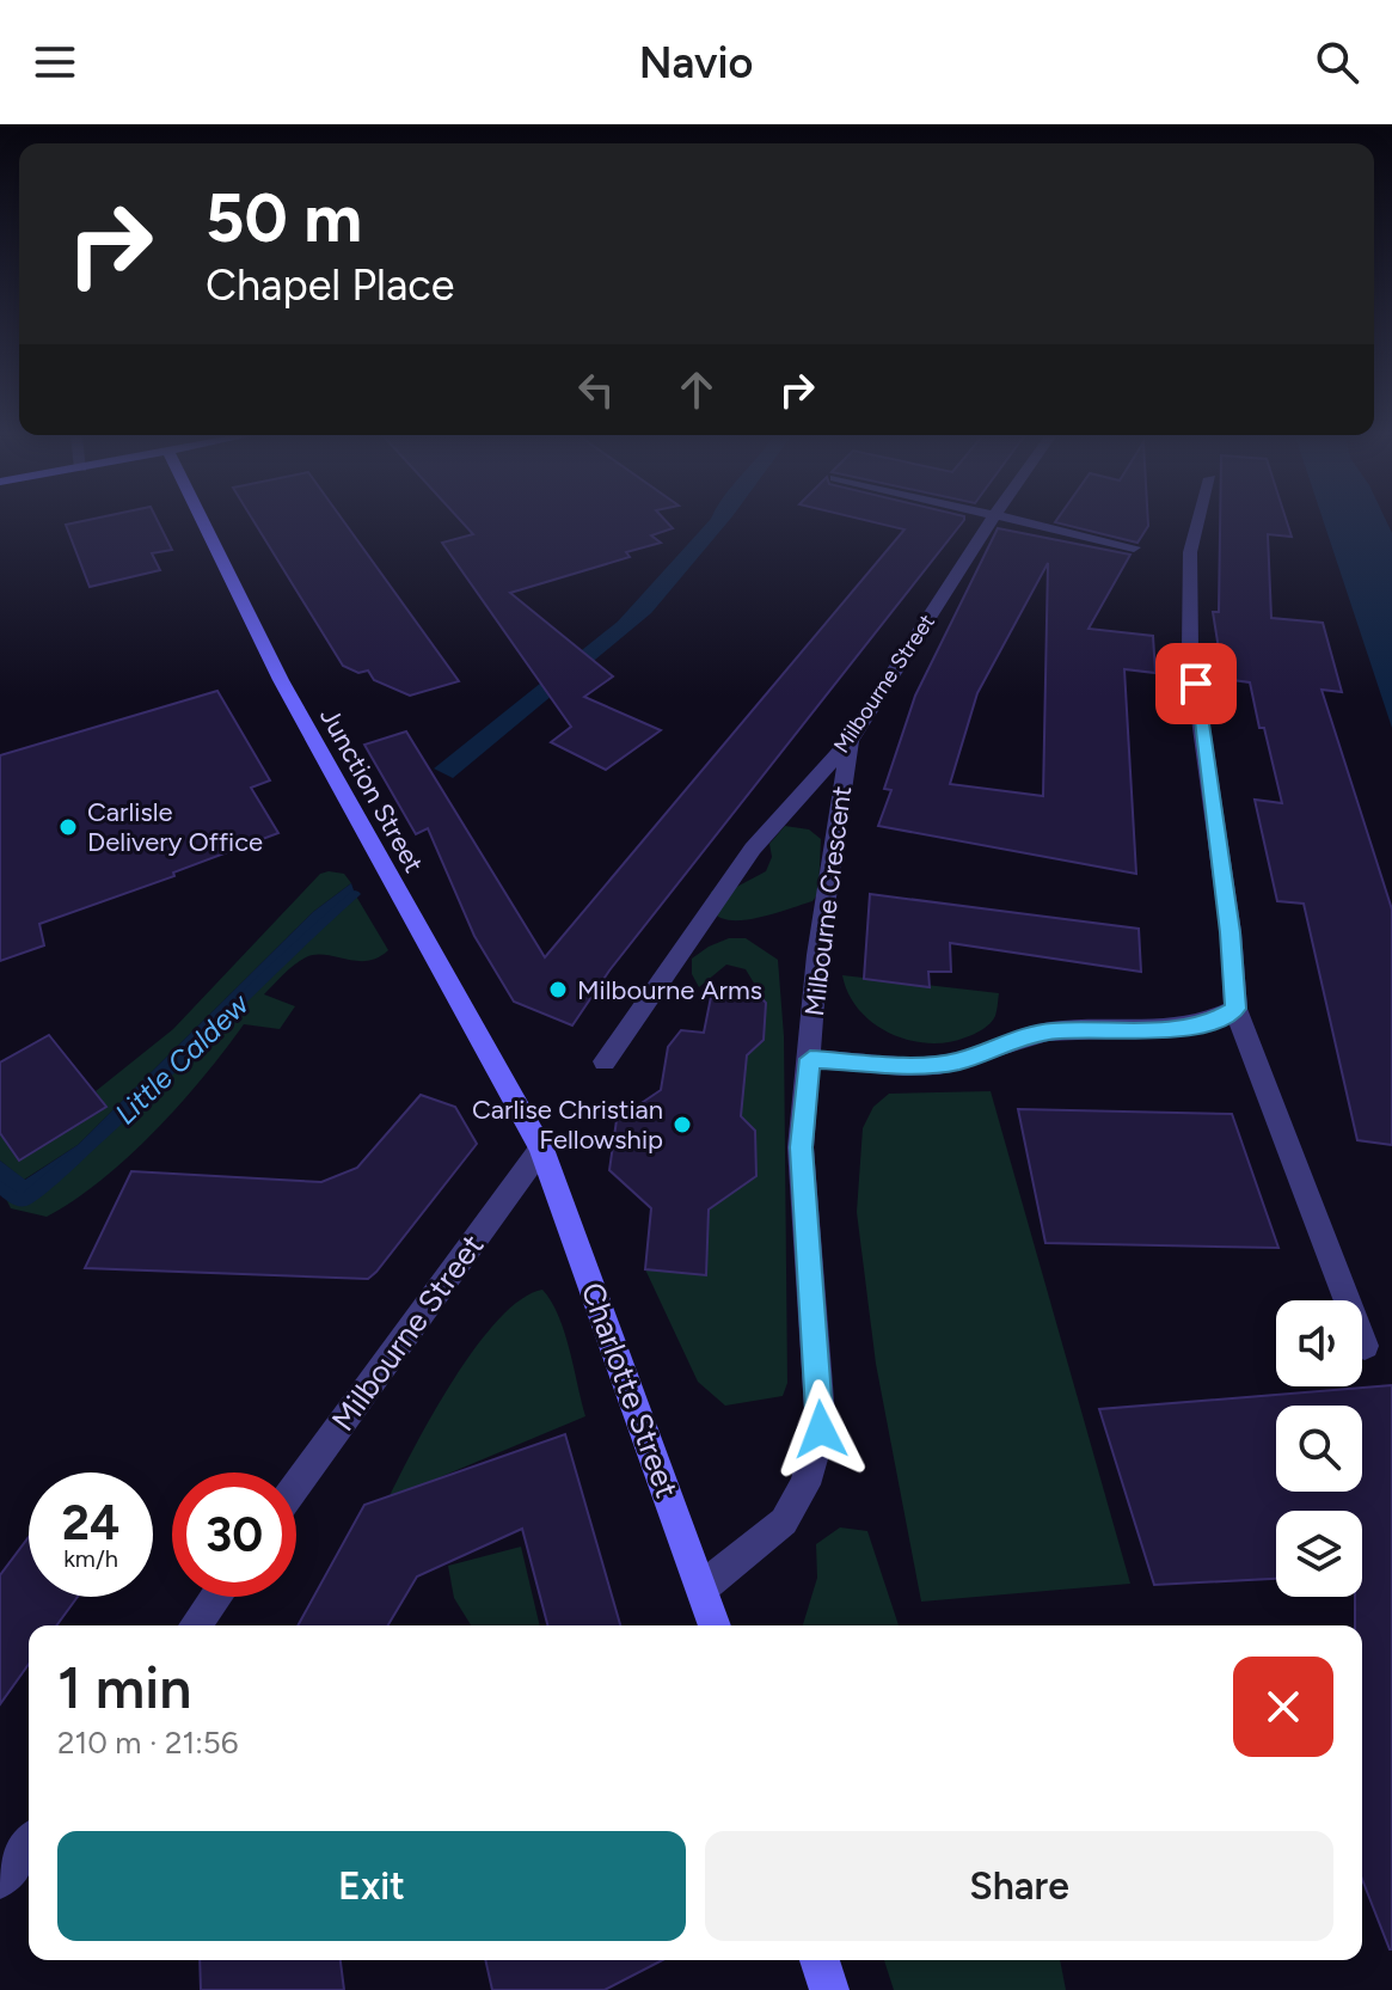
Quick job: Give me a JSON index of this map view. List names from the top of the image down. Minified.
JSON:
{"streets":{"street":["Milbourne Street","Junction Street","Milbourne Crescent","Charlotte Street"]},"crossings":[["Milbourne Street","Junction Street"],["Milbourne Street","Milbourne Crescent"],["Milbourne Street","Charlotte Street"],["Junction Street","Charlotte Street"],["Milbourne Crescent","Charlotte Street"]],"water":["Little Caldew"],"places":["Carlisle Delivery Office","Milbourne Arms","Carlise Christian Fellowship"],"page":{"header":"Navio","turn":["50 m","Chapel Place"],"speed":"24 km/h","limit":"30","heading":["1 min","210 m · 21:56"],"buttons":["Exit","Share"]}}
